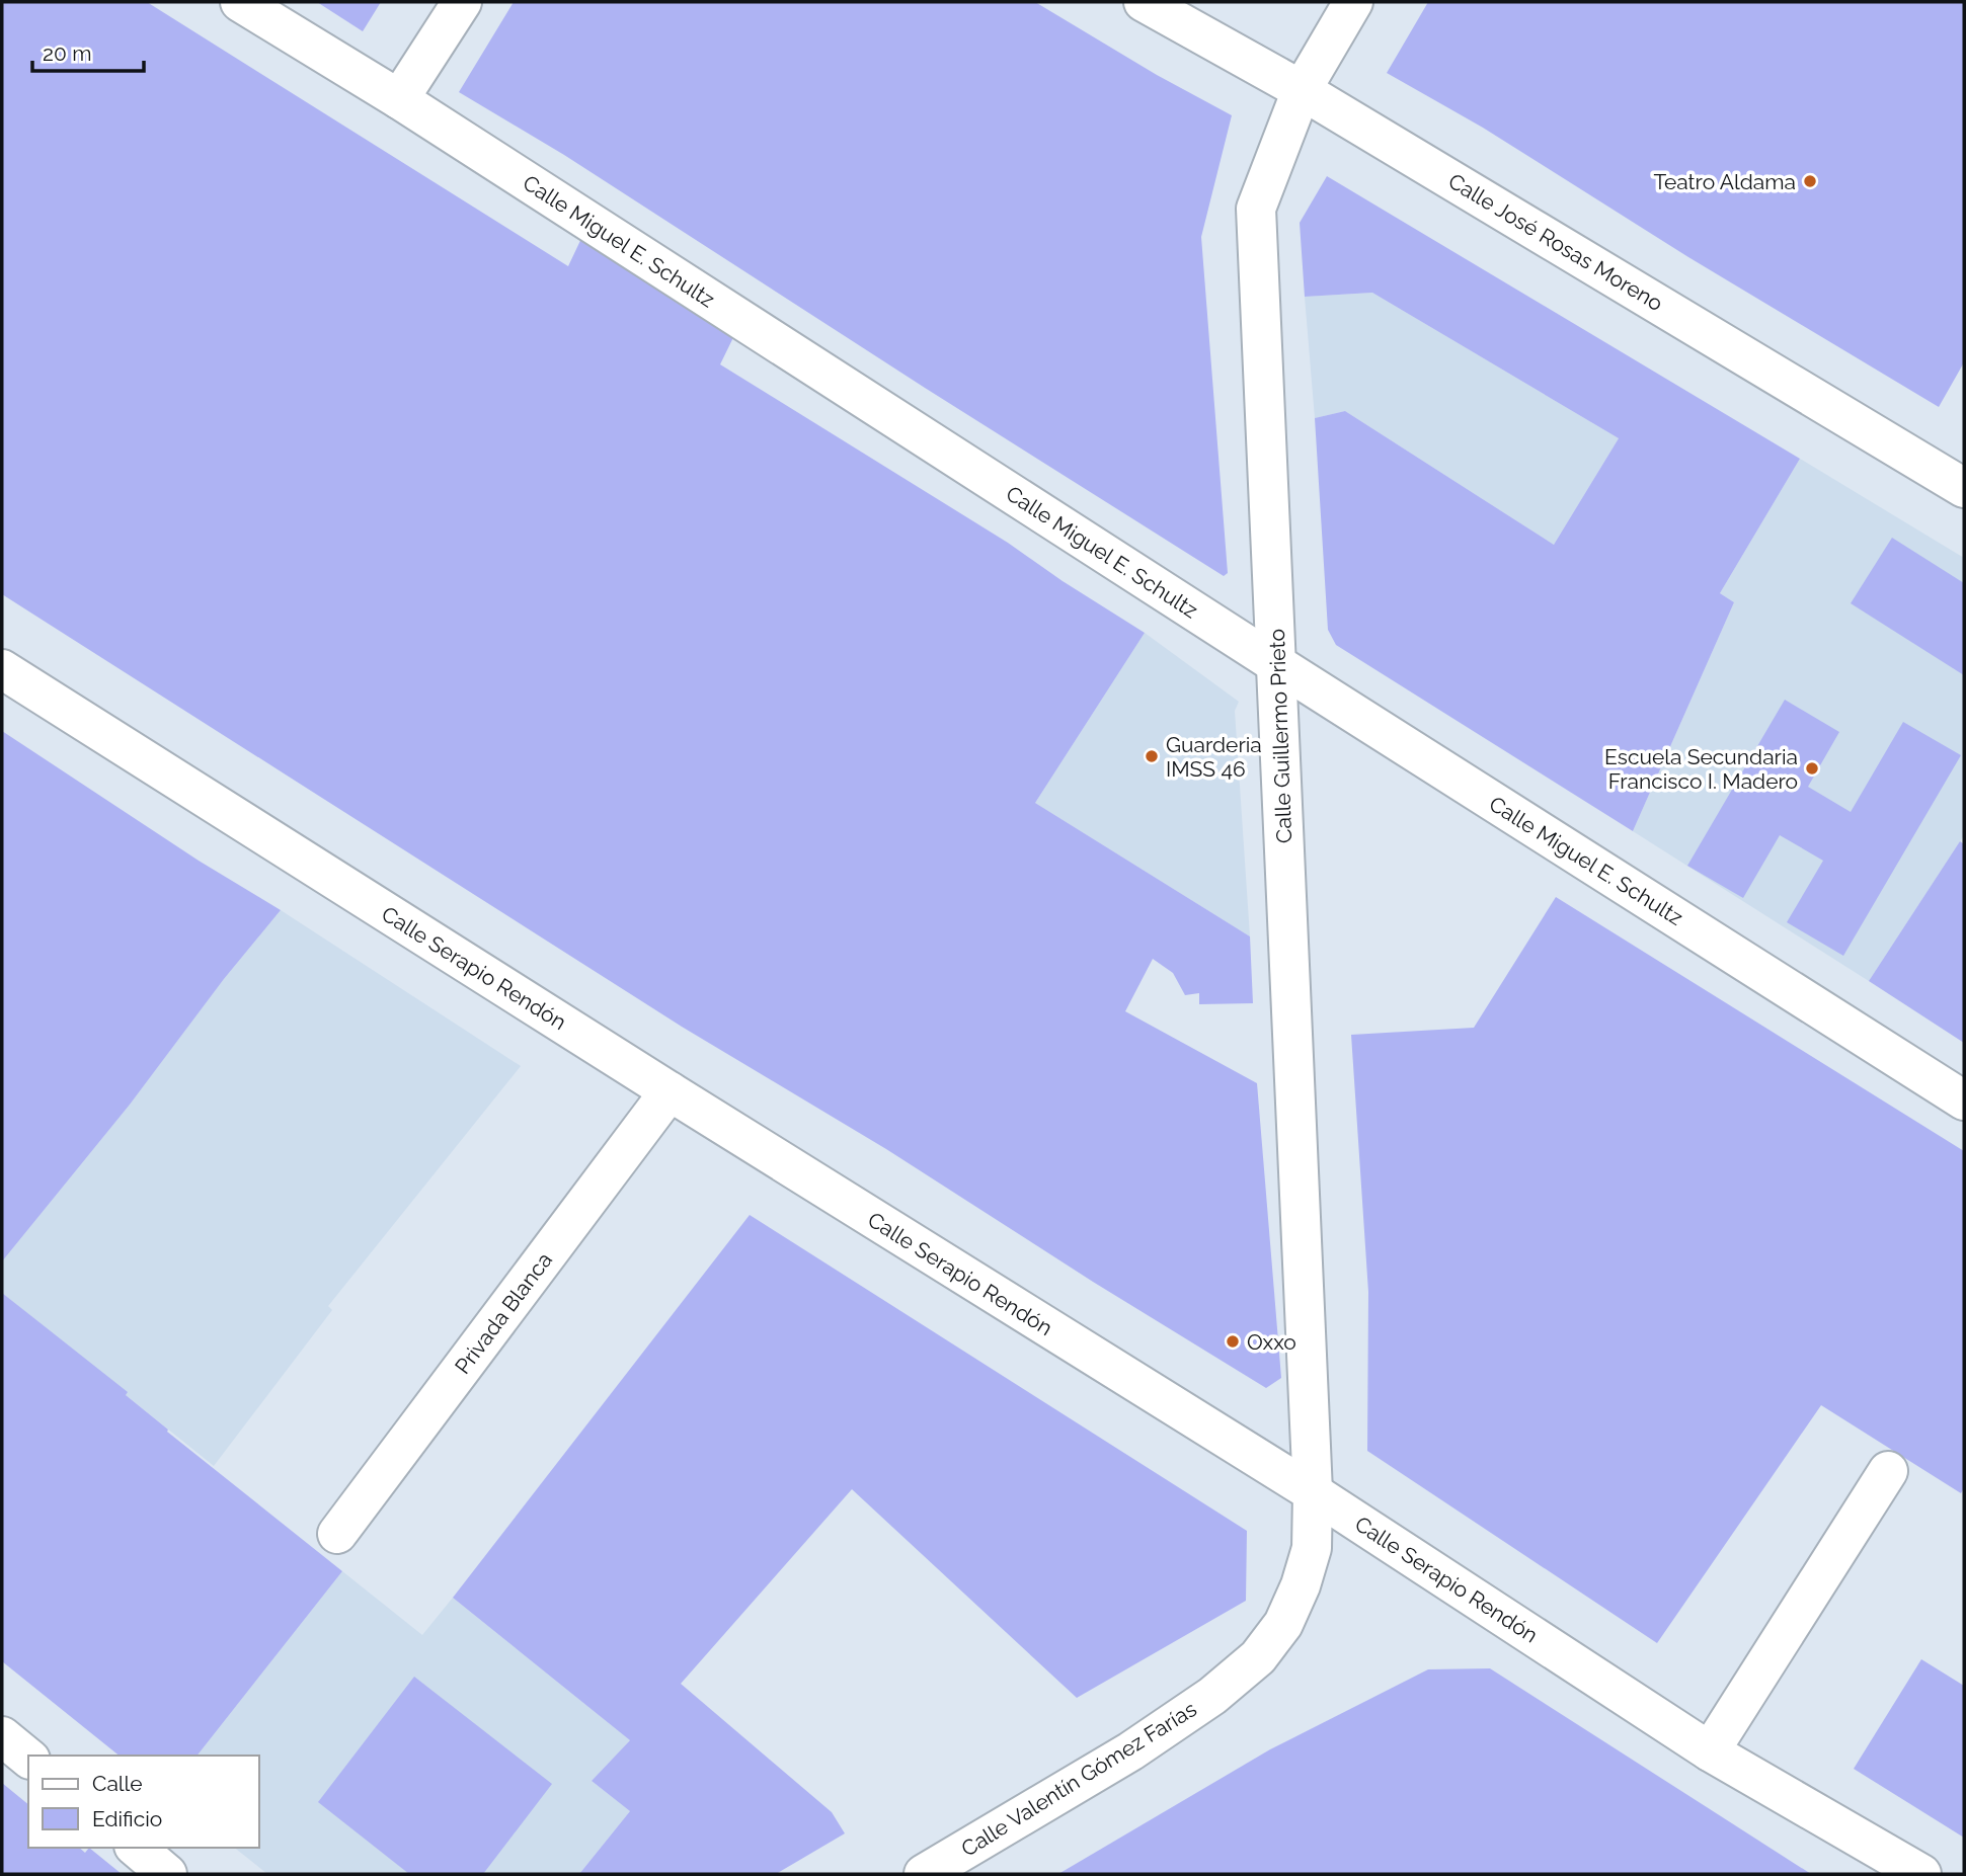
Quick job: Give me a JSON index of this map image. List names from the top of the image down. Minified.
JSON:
{"streets":{"street":["Calle Miguel E. Schultz","Calle José Rosas Moreno","Calle Guillermo Prieto","Calle Serapio Rendón","Privada Blanca","Calle Valentín Gómez Farías"]},"crossings":[["Calle Miguel E. Schultz","Calle Guillermo Prieto"],["Calle José Rosas Moreno","Calle Guillermo Prieto"],["Calle Guillermo Prieto","Calle Serapio Rendón"],["Calle Guillermo Prieto","Calle Valentín Gómez Farías"],["Calle Serapio Rendón","Privada Blanca"],["Calle Serapio Rendón","Calle Valentín Gómez Farías"]],"places":["Teatro Aldama","Guarderia IMSS 46","Escuela Secundaria Francisco I. Madero","Oxxo"],"legend":["Calle","Edificio"],"scale_bar":"20 m"}
